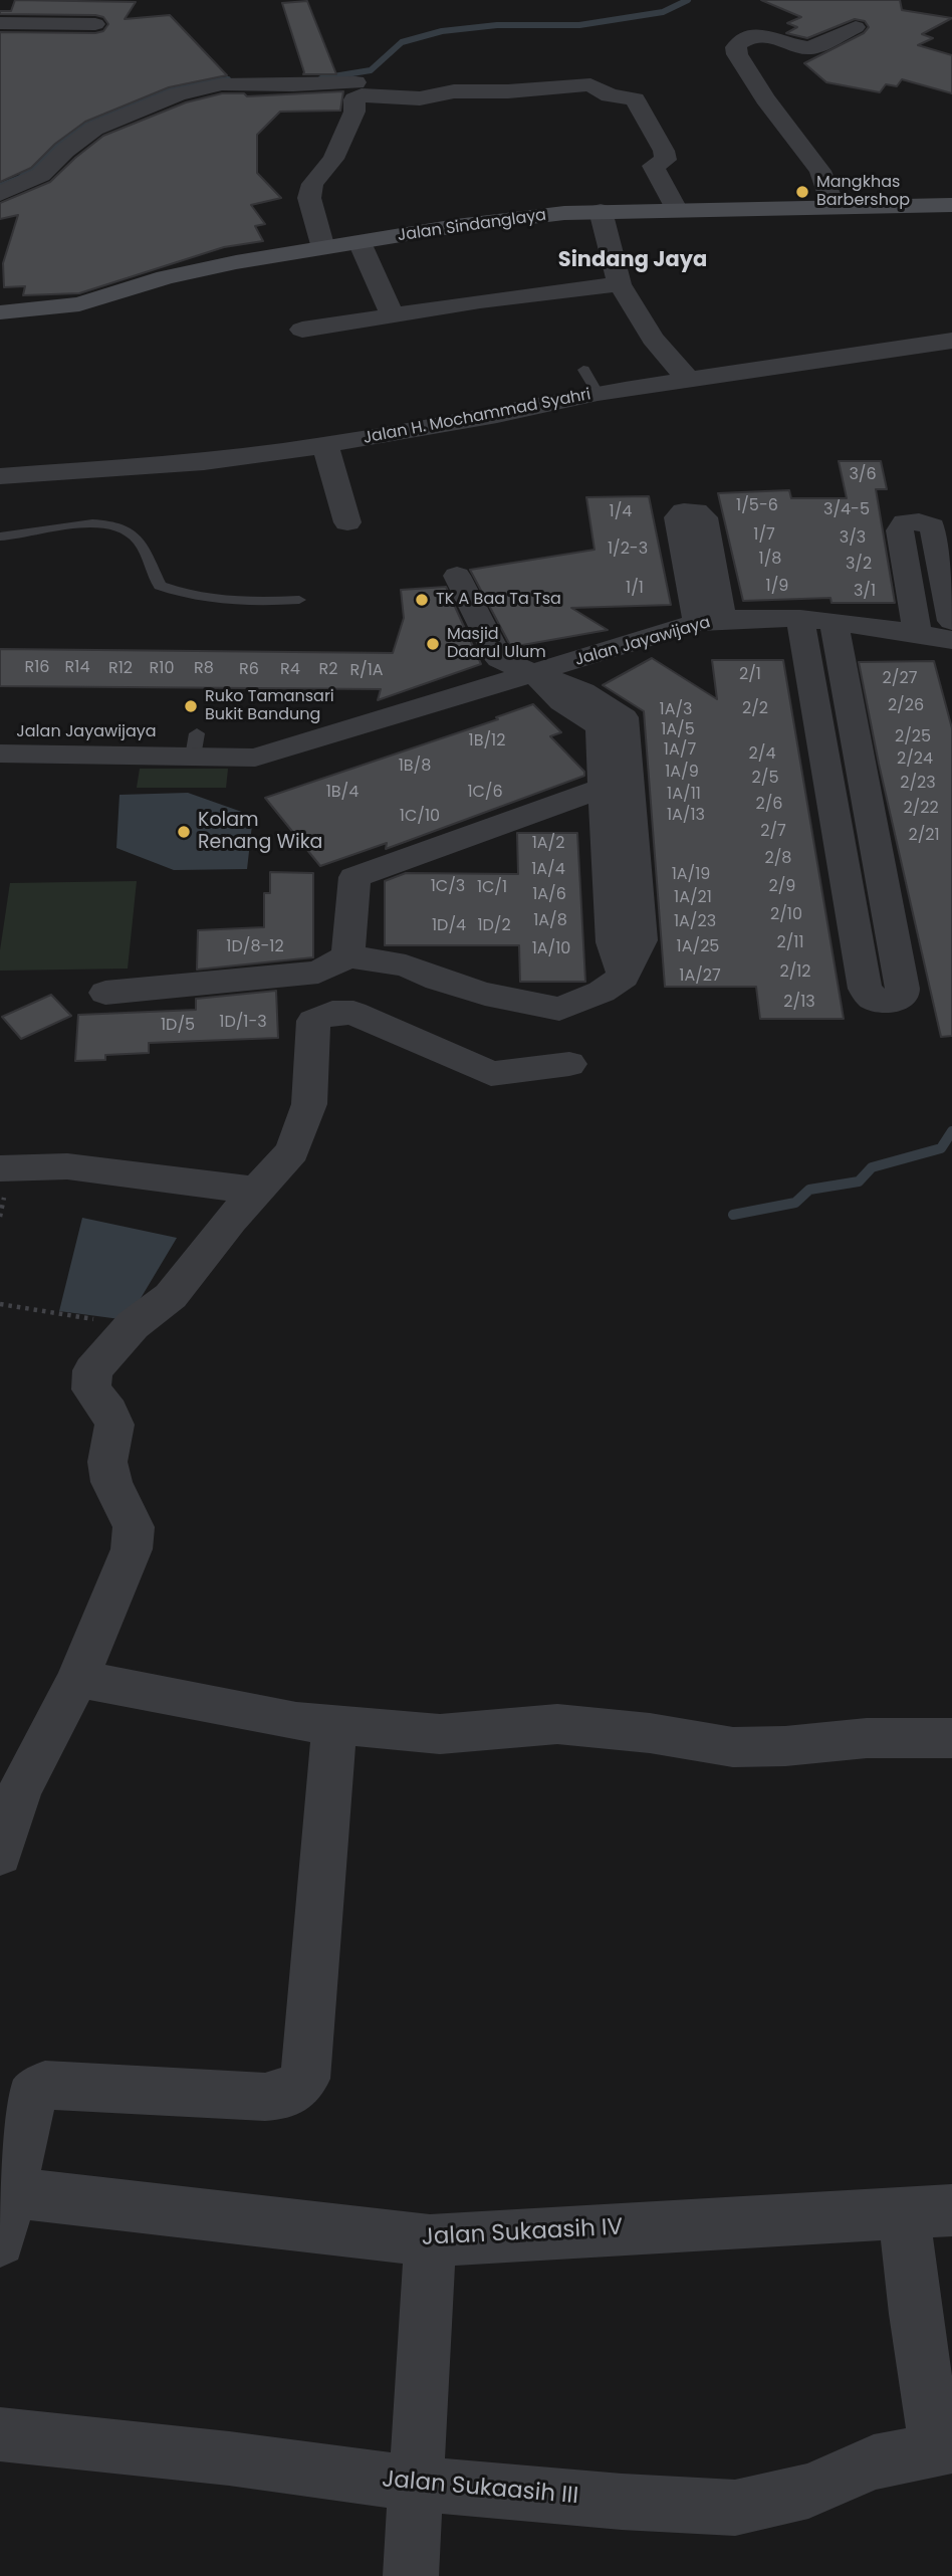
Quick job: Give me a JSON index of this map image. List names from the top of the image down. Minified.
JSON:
{"streets":{"street":["Jalan Sindanglaya","Jalan H. Mochammad Syahri","Jalan Jayawijaya","Jalan Sukaasih IV","Jalan Sukaasih III"]},"districts":["Sindang Jaya"],"places":["Mangkhas Barbershop","TK A Baa Ta Tsa","Masjid Daarul Ulum","Ruko Tamansari Bukit Bandung","Kolam Renang Wika"],"house_numbers":["3/6","1/5-6","3/4-5","1/4","1/7","3/3","1/2-3","1/8","3/2","1/9","1/1","3/1","R16","R14","R12","R10","R8","R6","R4","R2","R/1A","2/1","2/27","2/26","2/2","1A/3","1A/5","2/25","1B/12","1A/7","2/4","2/24","1B/8","1A/9","2/5","2/23","1B/4","1C/6","1A/11","2/6","2/22","1A/13","1C/10","2/7","2/21","1A/2","2/8","1A/4","1A/19","1C/3","2/9","1C/1","1A/6","1A/21","2/10","1A/8","1A/23","1D/4","1D/2","2/11","1D/8-12","1A/25","1A/10","2/12","1A/27","2/13","1D/1-3","1D/5"]}
